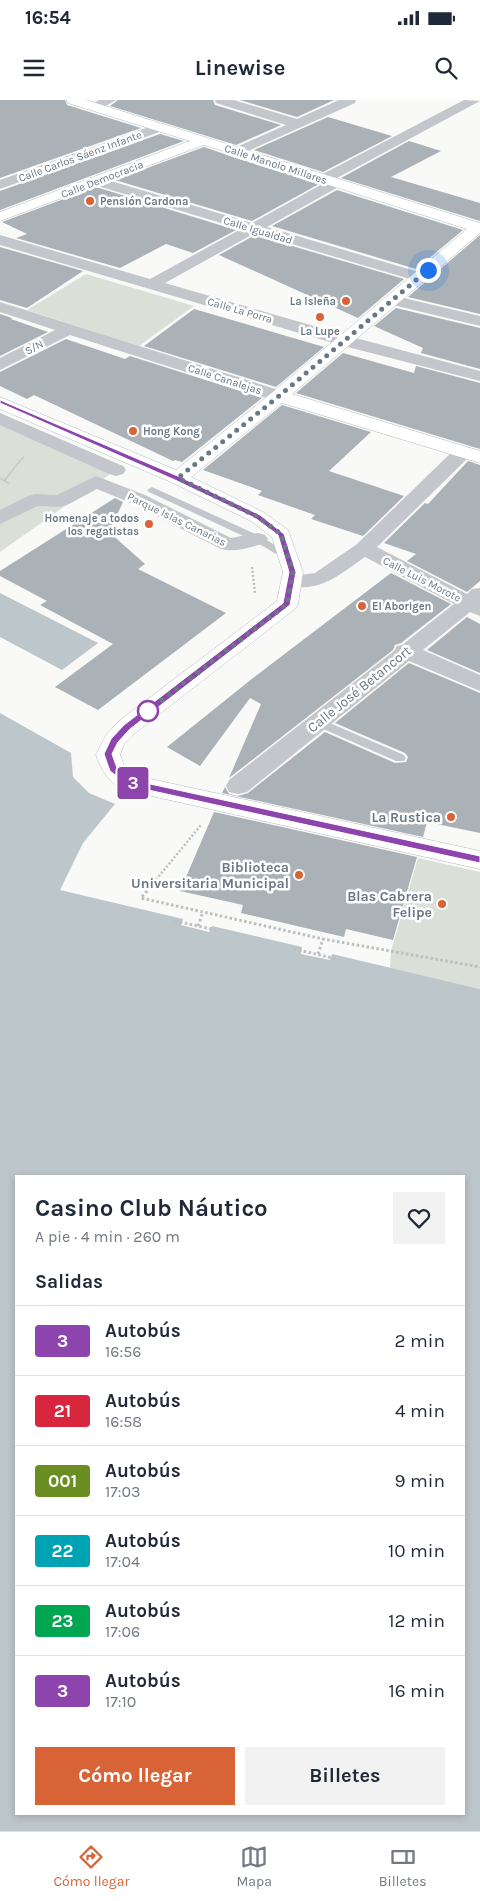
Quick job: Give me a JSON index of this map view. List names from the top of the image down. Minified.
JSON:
{"streets":{"main road":["Calle Manolo Millares","Calle Democracia","Calle Canalejas"],"street":["Calle Carlos Sáenz Infante","Calle Igualdad","Calle La Porra","S/N","Parque Islas Canarias","Calle Luis Morote","Calle José Betancort"]},"crossings":[["Calle Carlos Sáenz Infante","Calle Manolo Millares"],["Calle Manolo Millares","Calle Democracia"],["Calle Democracia","Calle Igualdad"],["S/N","Calle Canalejas"],["Calle Luis Morote","Calle José Betancort"]],"places":["Pensión Cardona","La Isleña","La Lupe","Hong Kong","Homenaje a todos los regatistas","El Aborigen","La Rustica","Biblioteca Universitaria Municipal","Blas Cabrera Felipe"],"lines":["bus line 3"],"page":{"status":"16:54","header":"Linewise","on_map":"3","heading":[["Casino Club Náutico","A pie · 4 min · 260 m"],"Salidas"],"list":[{"mark":"3","name":"Autobús","note":"16:56","value":"2 min"},{"mark":"21","name":"Autobús","note":"16:58","value":"4 min"},{"mark":"001","name":"Autobús","note":"17:03","value":"9 min"},{"mark":"22","name":"Autobús","note":"17:04","value":"10 min"},{"mark":"23","name":"Autobús","note":"17:06","value":"12 min"},{"mark":"3","name":"Autobús","note":"17:10","value":"16 min"}],"buttons":["Cómo llegar","Billetes"],"tabs":["Cómo llegar","Mapa","Billetes"]}}
